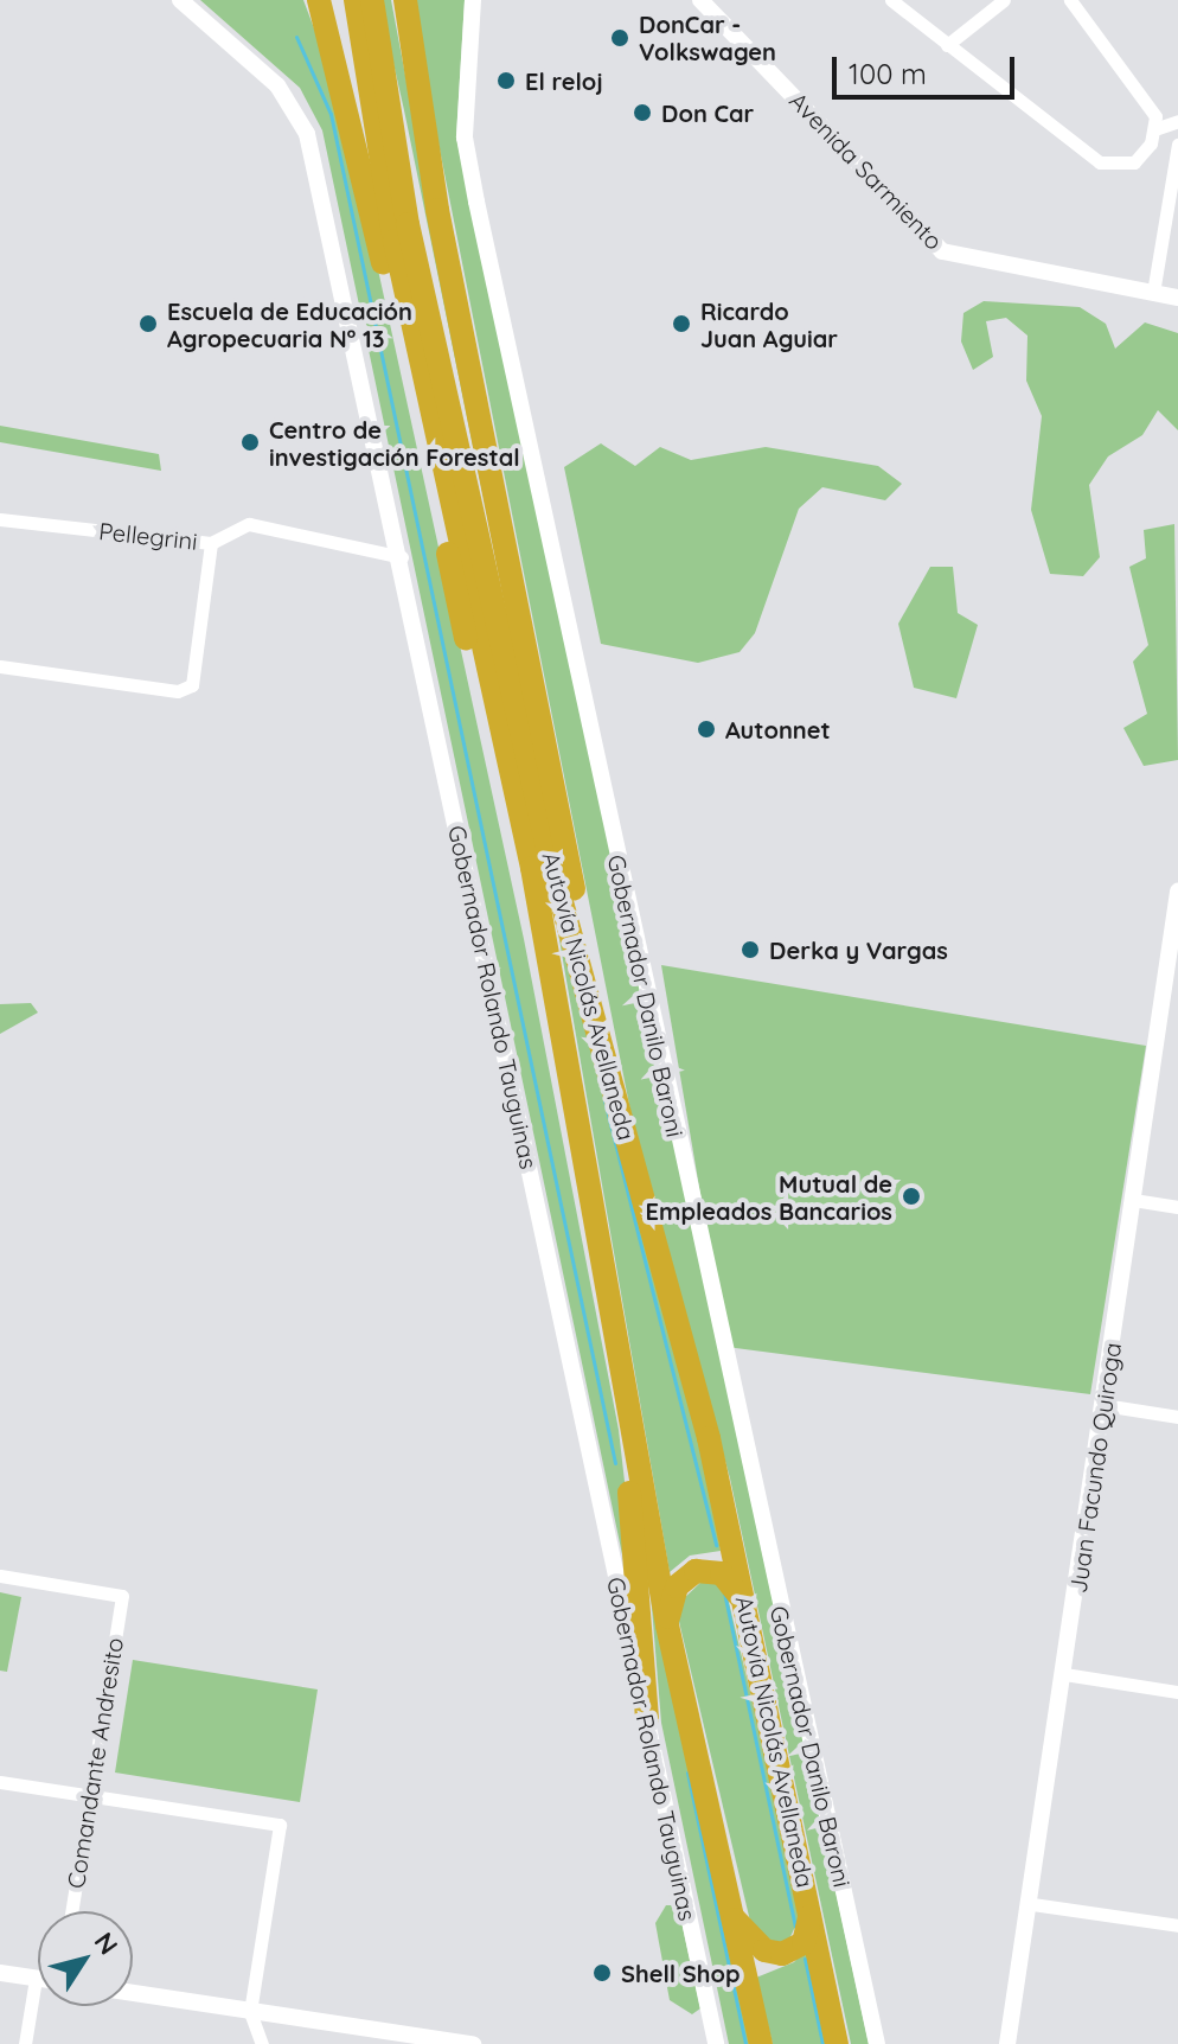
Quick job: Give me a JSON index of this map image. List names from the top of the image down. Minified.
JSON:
{"streets":{"highway":["Autovía Nicolás Avellaneda"],"street":["Avenida Sarmiento","Pellegrini","Gobernador Danilo Baroni","Gobernador Rolando Tauguinas","Juan Facundo Quiroga","Comandante Andresito"]},"crossings":[["Pellegrini","Gobernador Rolando Tauguinas"]],"places":["DonCar - Volkswagen","El reloj","Don Car","Escuela de Educación Agropecuaria N° 13","Ricardo Juan Aguiar","Centro de investigación Forestal","Autonnet","Derka y Vargas","Mutual de Empleados Bancarios","Shell Shop"],"scale_bar":"100 m","north":"top right"}
